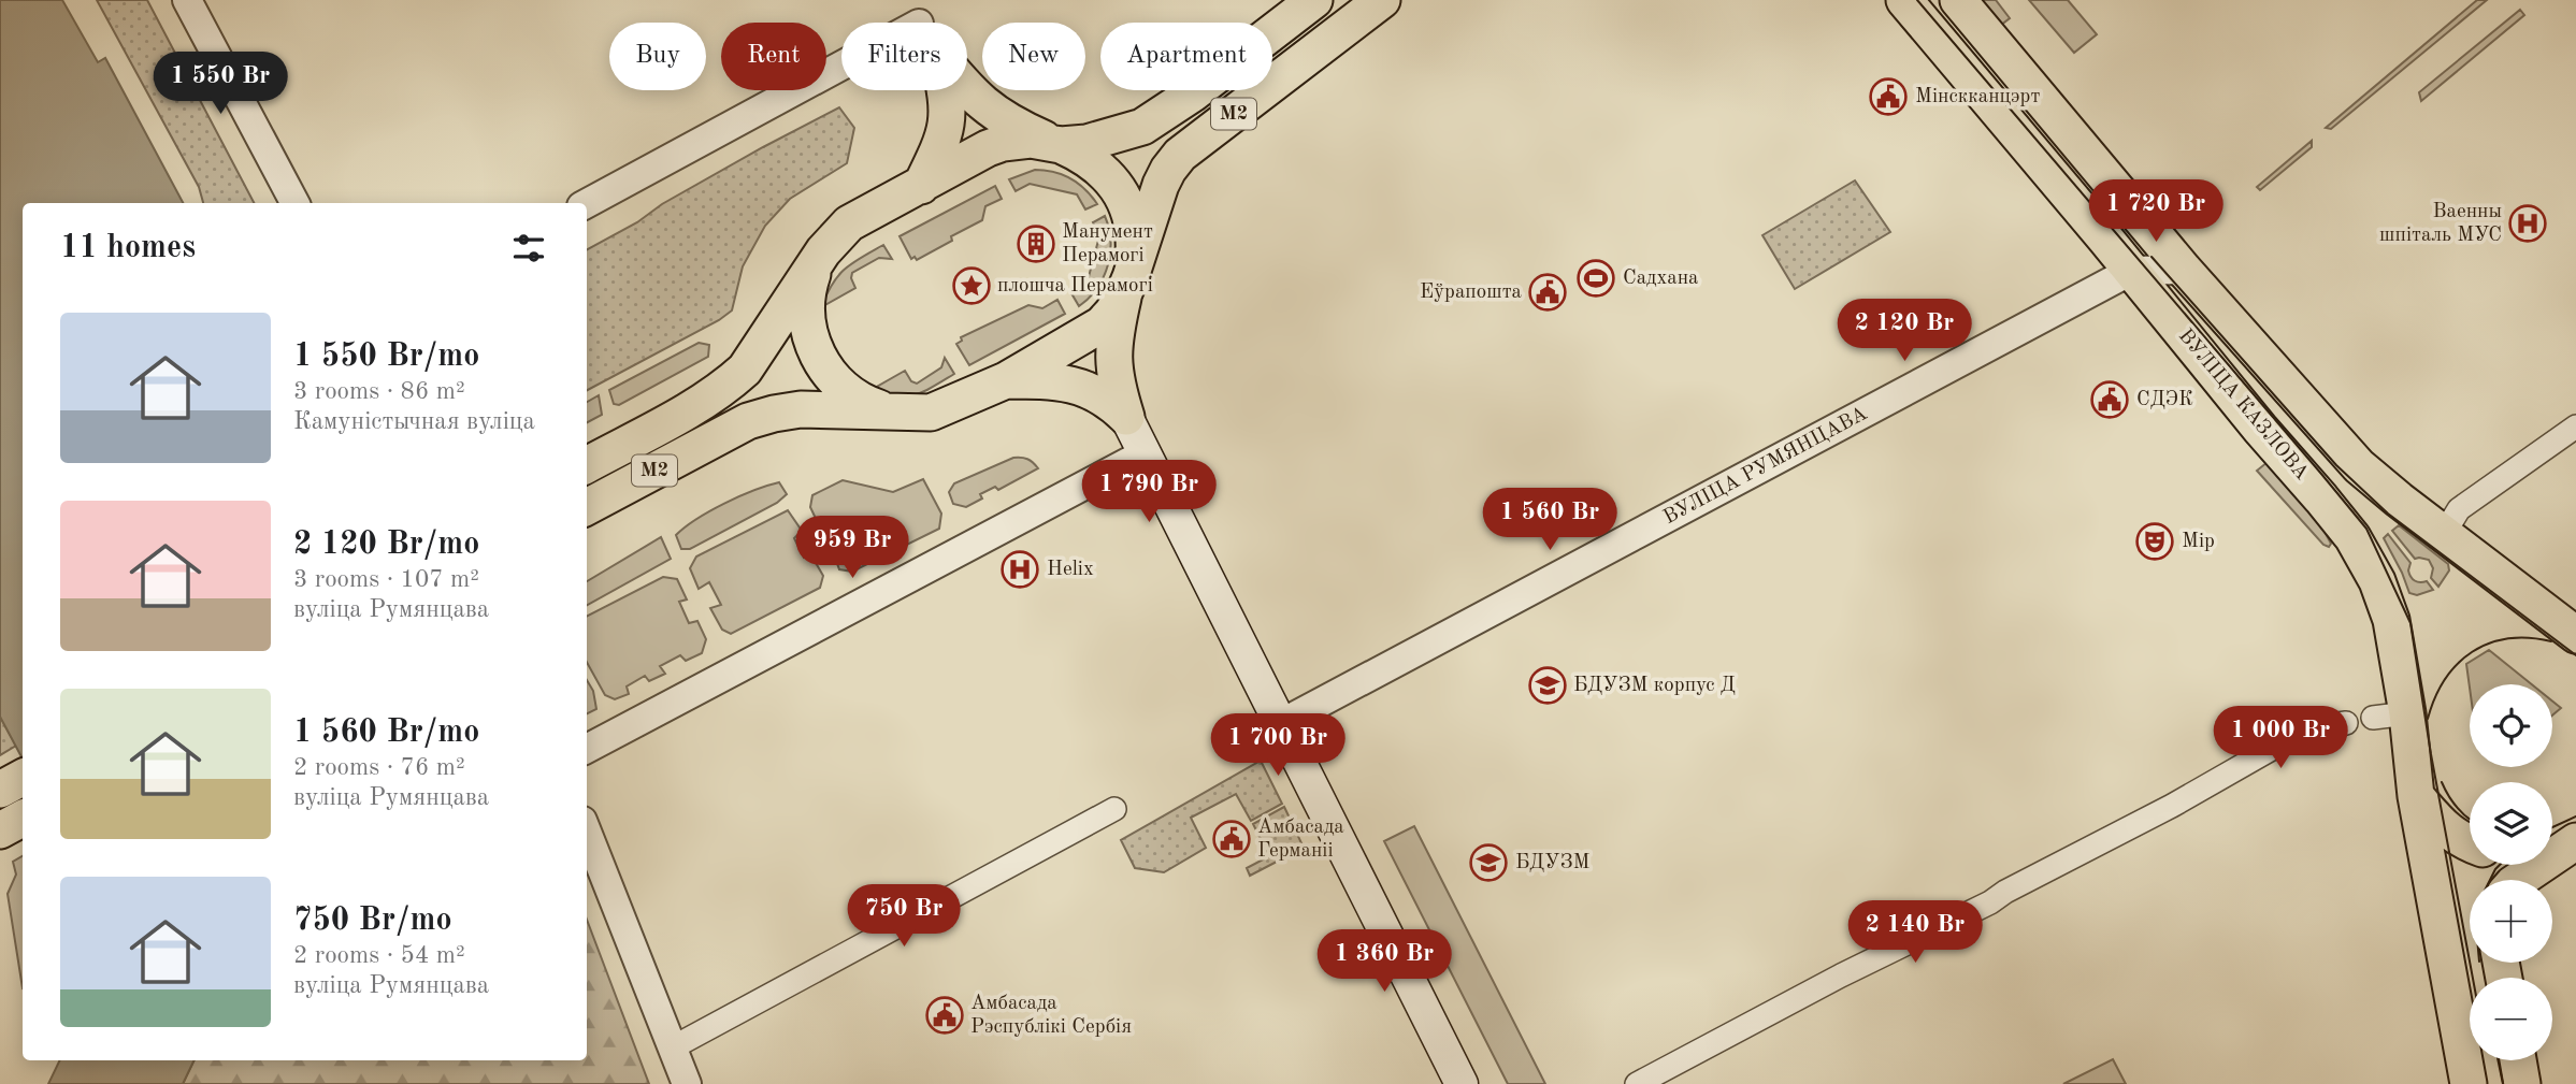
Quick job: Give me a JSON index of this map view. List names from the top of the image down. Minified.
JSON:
{"streets":{"main road":["М2","ВУЛІЦА КАЗЛОВА"],"street":["ВУЛІЦА РУМЯНЦАВА"]},"crossings":[["ВУЛІЦА КАЗЛОВА","ВУЛІЦА РУМЯНЦАВА"]],"places":{"public building":["Мінскканцэрт","Еўрапошта","СДЭК","Амбасада Германіі","Амбасада Рэспублікі Сербія"],"hospital":["Ваенны шпіталь МУС","Helix"],"building":["Манумент Перамогі"],"sports":["Садхана"],"place":["плошча Перамогі"],"theatre":["Мір"],"school or university":["БДУЗМ корпус Д","БДУЗМ"]},"page":{"chip":["Buy","Rent","Filters","New","Apartment"],"price":["1 550 Br","1 720 Br","2 120 Br","1 790 Br","1 560 Br","959 Br","1 000 Br","1 700 Br","750 Br","2 140 Br","1 360 Br"],"heading":"11 homes","list":[{"name":"1 550 Br/mo","note":"3 rooms · 86 m² · Камуністычная вуліца"},{"name":"2 120 Br/mo","note":"3 rooms · 107 m² · вуліца Румянцава"},{"name":"1 560 Br/mo","note":"2 rooms · 76 m² · вуліца Румянцава"},{"name":"750 Br/mo","note":"2 rooms · 54 m² · вуліца Румянцава"}],"map_buttons":["+","−"]}}
